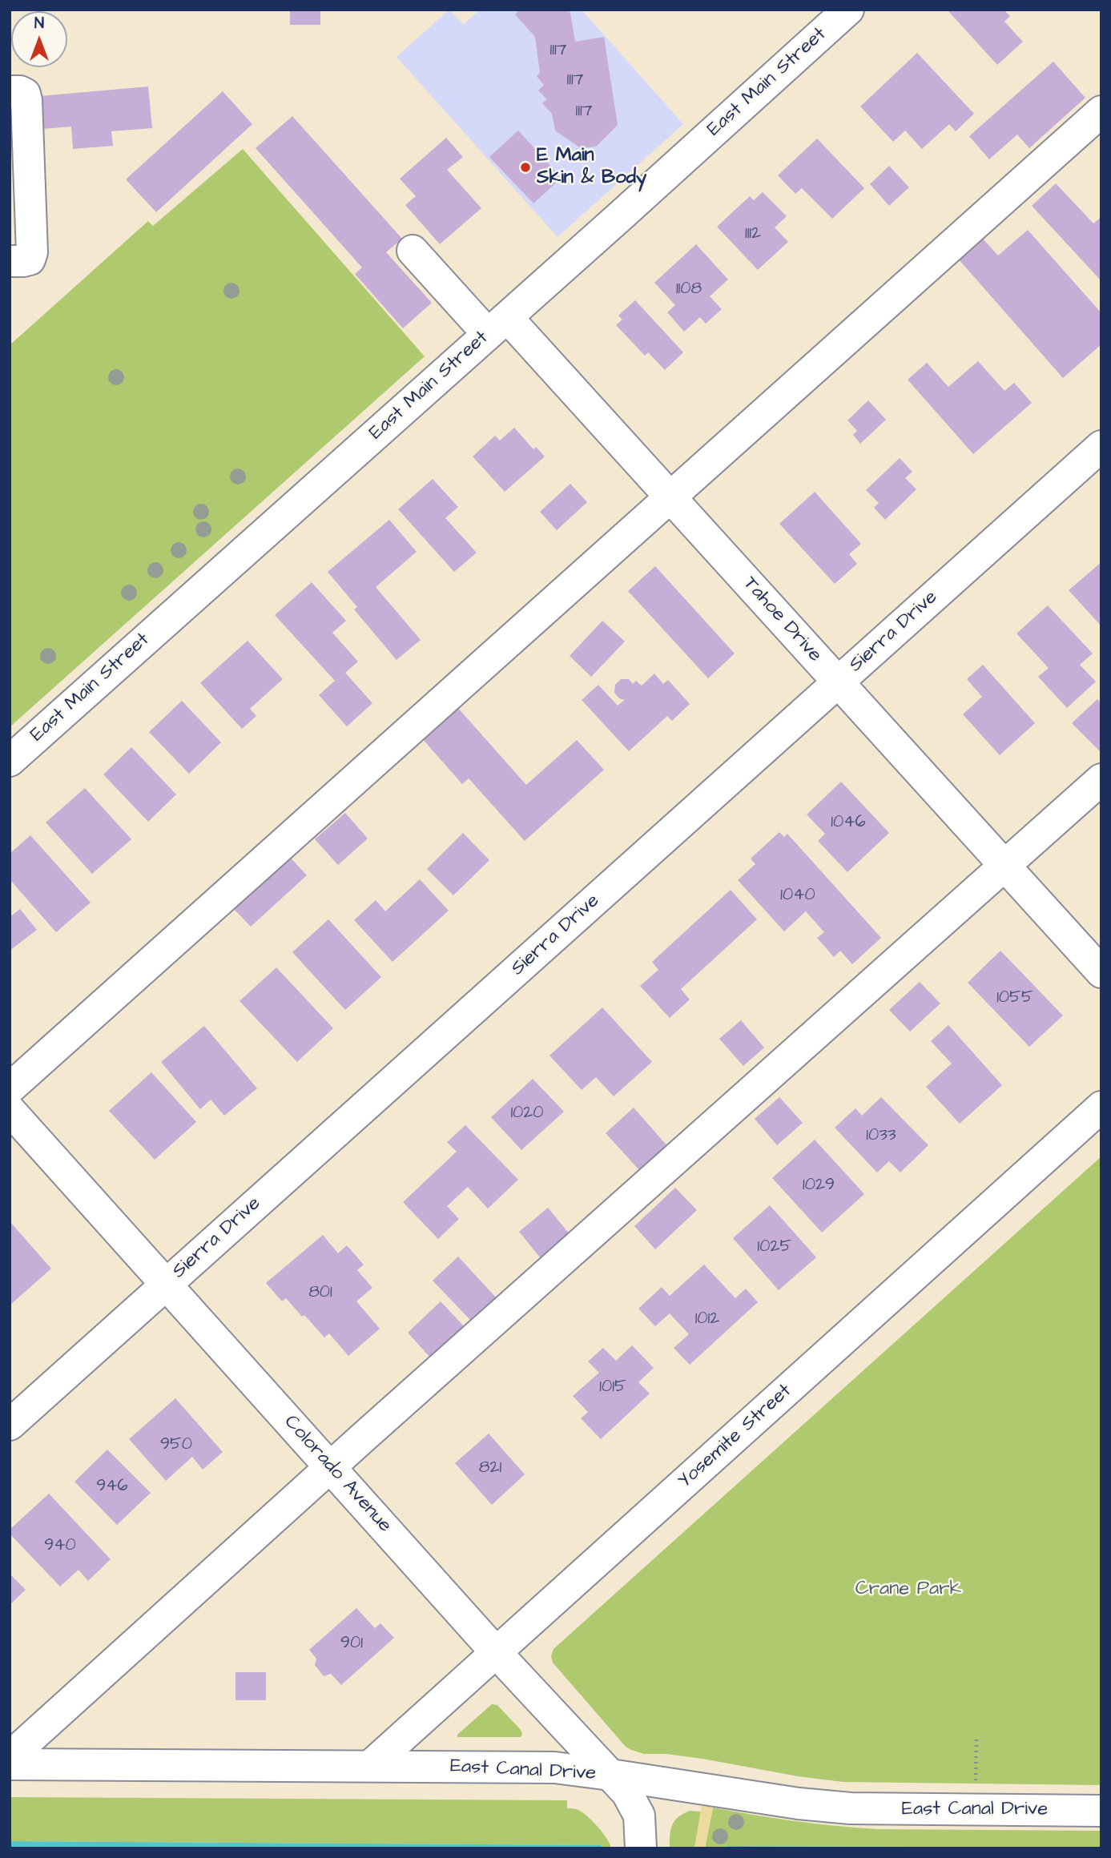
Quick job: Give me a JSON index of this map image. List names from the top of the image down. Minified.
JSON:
{"streets":{"street":["East Main Street","Tahoe Drive","Sierra Drive","Yosemite Street","Colorado Avenue","East Canal Drive"]},"crossings":[["East Main Street","Tahoe Drive"],["Tahoe Drive","Sierra Drive"],["Sierra Drive","Colorado Avenue"],["Yosemite Street","Colorado Avenue"],["Yosemite Street","East Canal Drive"],["Colorado Avenue","East Canal Drive"]],"parks":["Crane Park"],"places":["E Main Skin & Body"],"house_numbers":["1117","1117","1117","1112","1108","1046","1040","1055","1020","1033","1029","1025","801","1012","1015","950","821","946","940","901"],"north":"top"}
